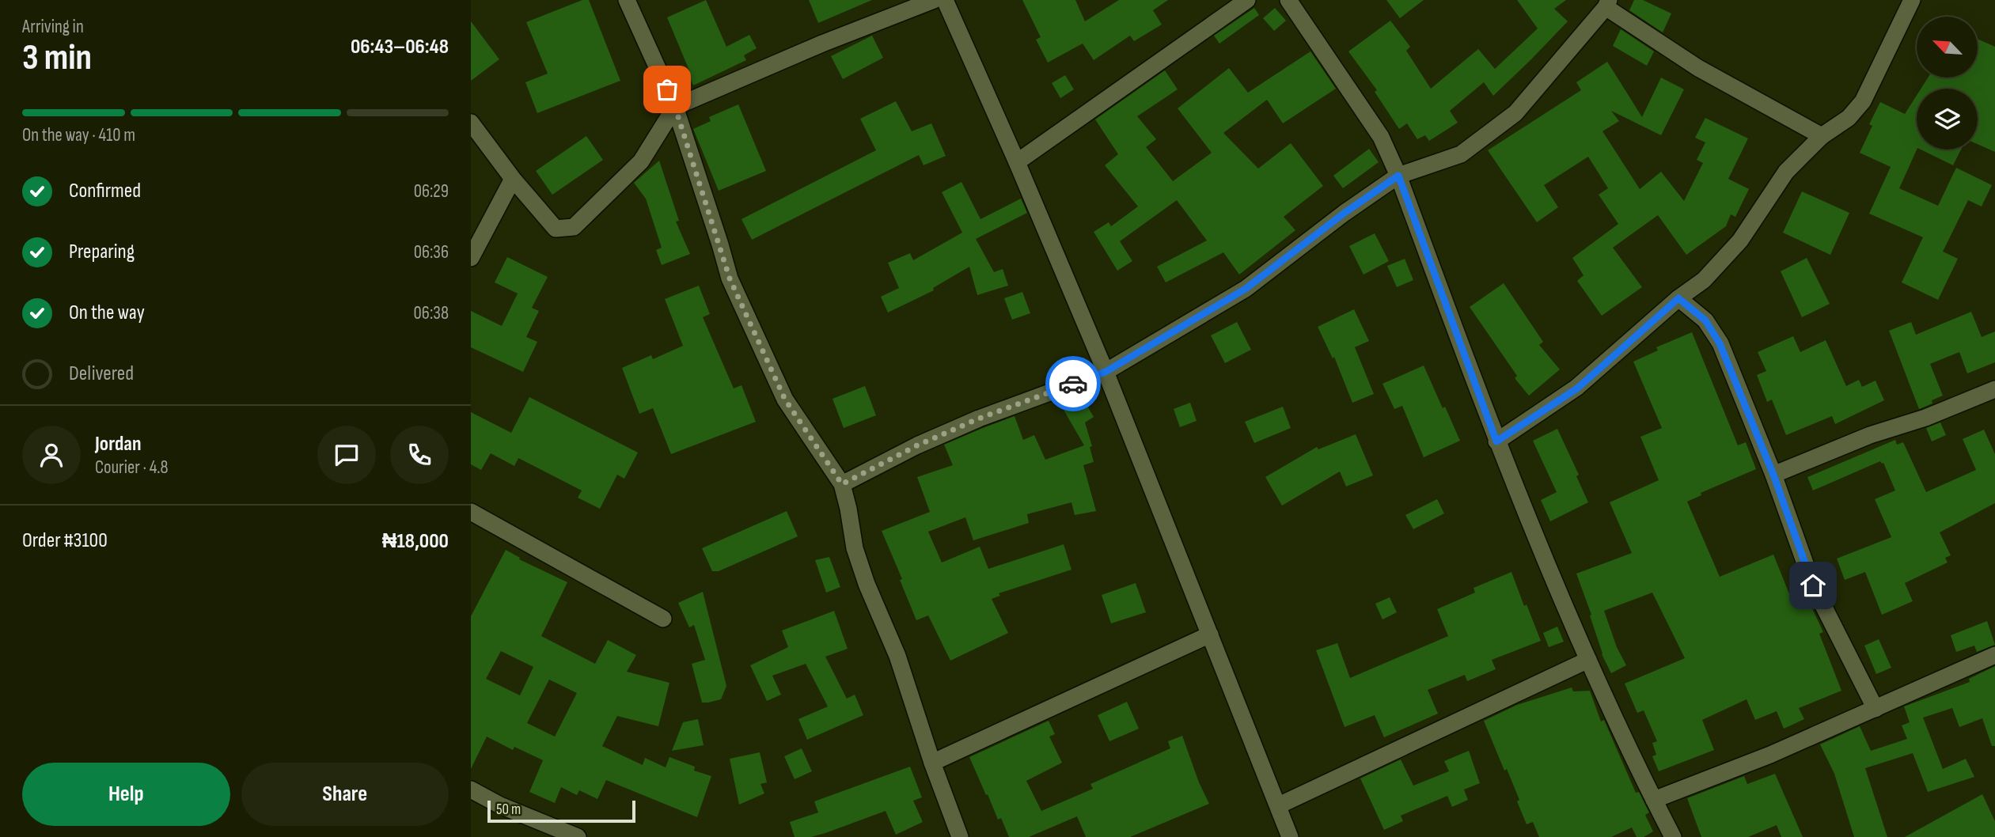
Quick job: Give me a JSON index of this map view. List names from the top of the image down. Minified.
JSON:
{"scale_bar":"50 m","north":"top left","page":{"heading":["3 min","Arriving in","06:43–06:48"],"panel":["Jordan","Courier · 4.8","Order #3100","₦18,000"],"bar":"On the way · 410 m","list":[["Confirmed","06:29"],["Preparing","06:36"],["On the way","06:38"],"Delivered"],"buttons":["Help","Share"],"scale":"50 m"}}
